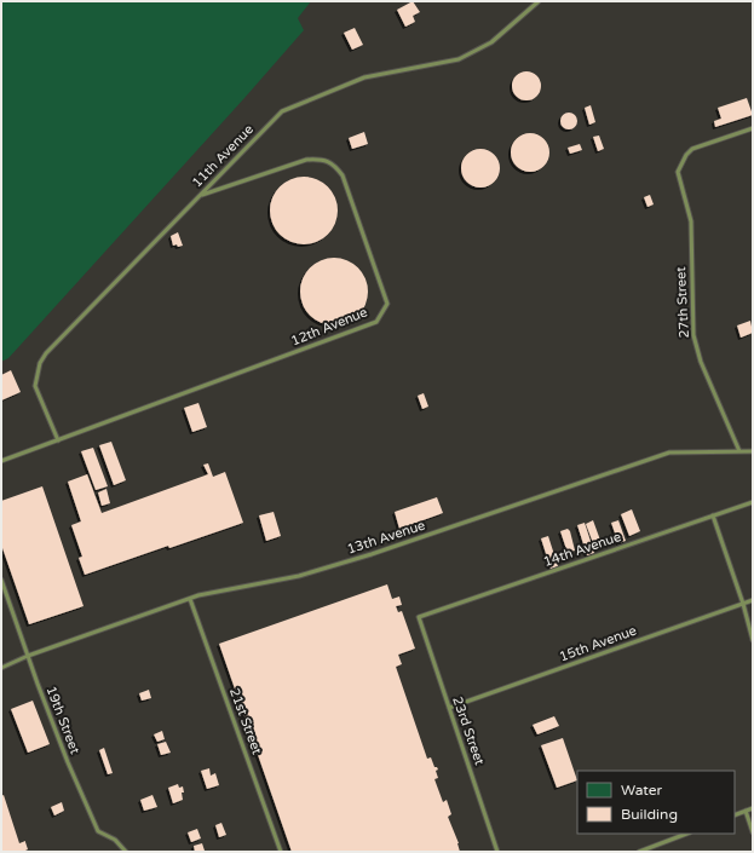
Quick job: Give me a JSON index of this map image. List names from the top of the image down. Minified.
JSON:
{"streets":{"lane":["11th Avenue","27th Street","12th Avenue","13th Avenue","14th Avenue","15th Avenue","19th Street","21st Street","23rd Street"]},"crossings":[["11th Avenue","12th Avenue"],["27th Street","13th Avenue"],["13th Avenue","19th Street"],["13th Avenue","21st Street"],["14th Avenue","23rd Street"],["15th Avenue","23rd Street"]],"legend":["Water","Building"]}
